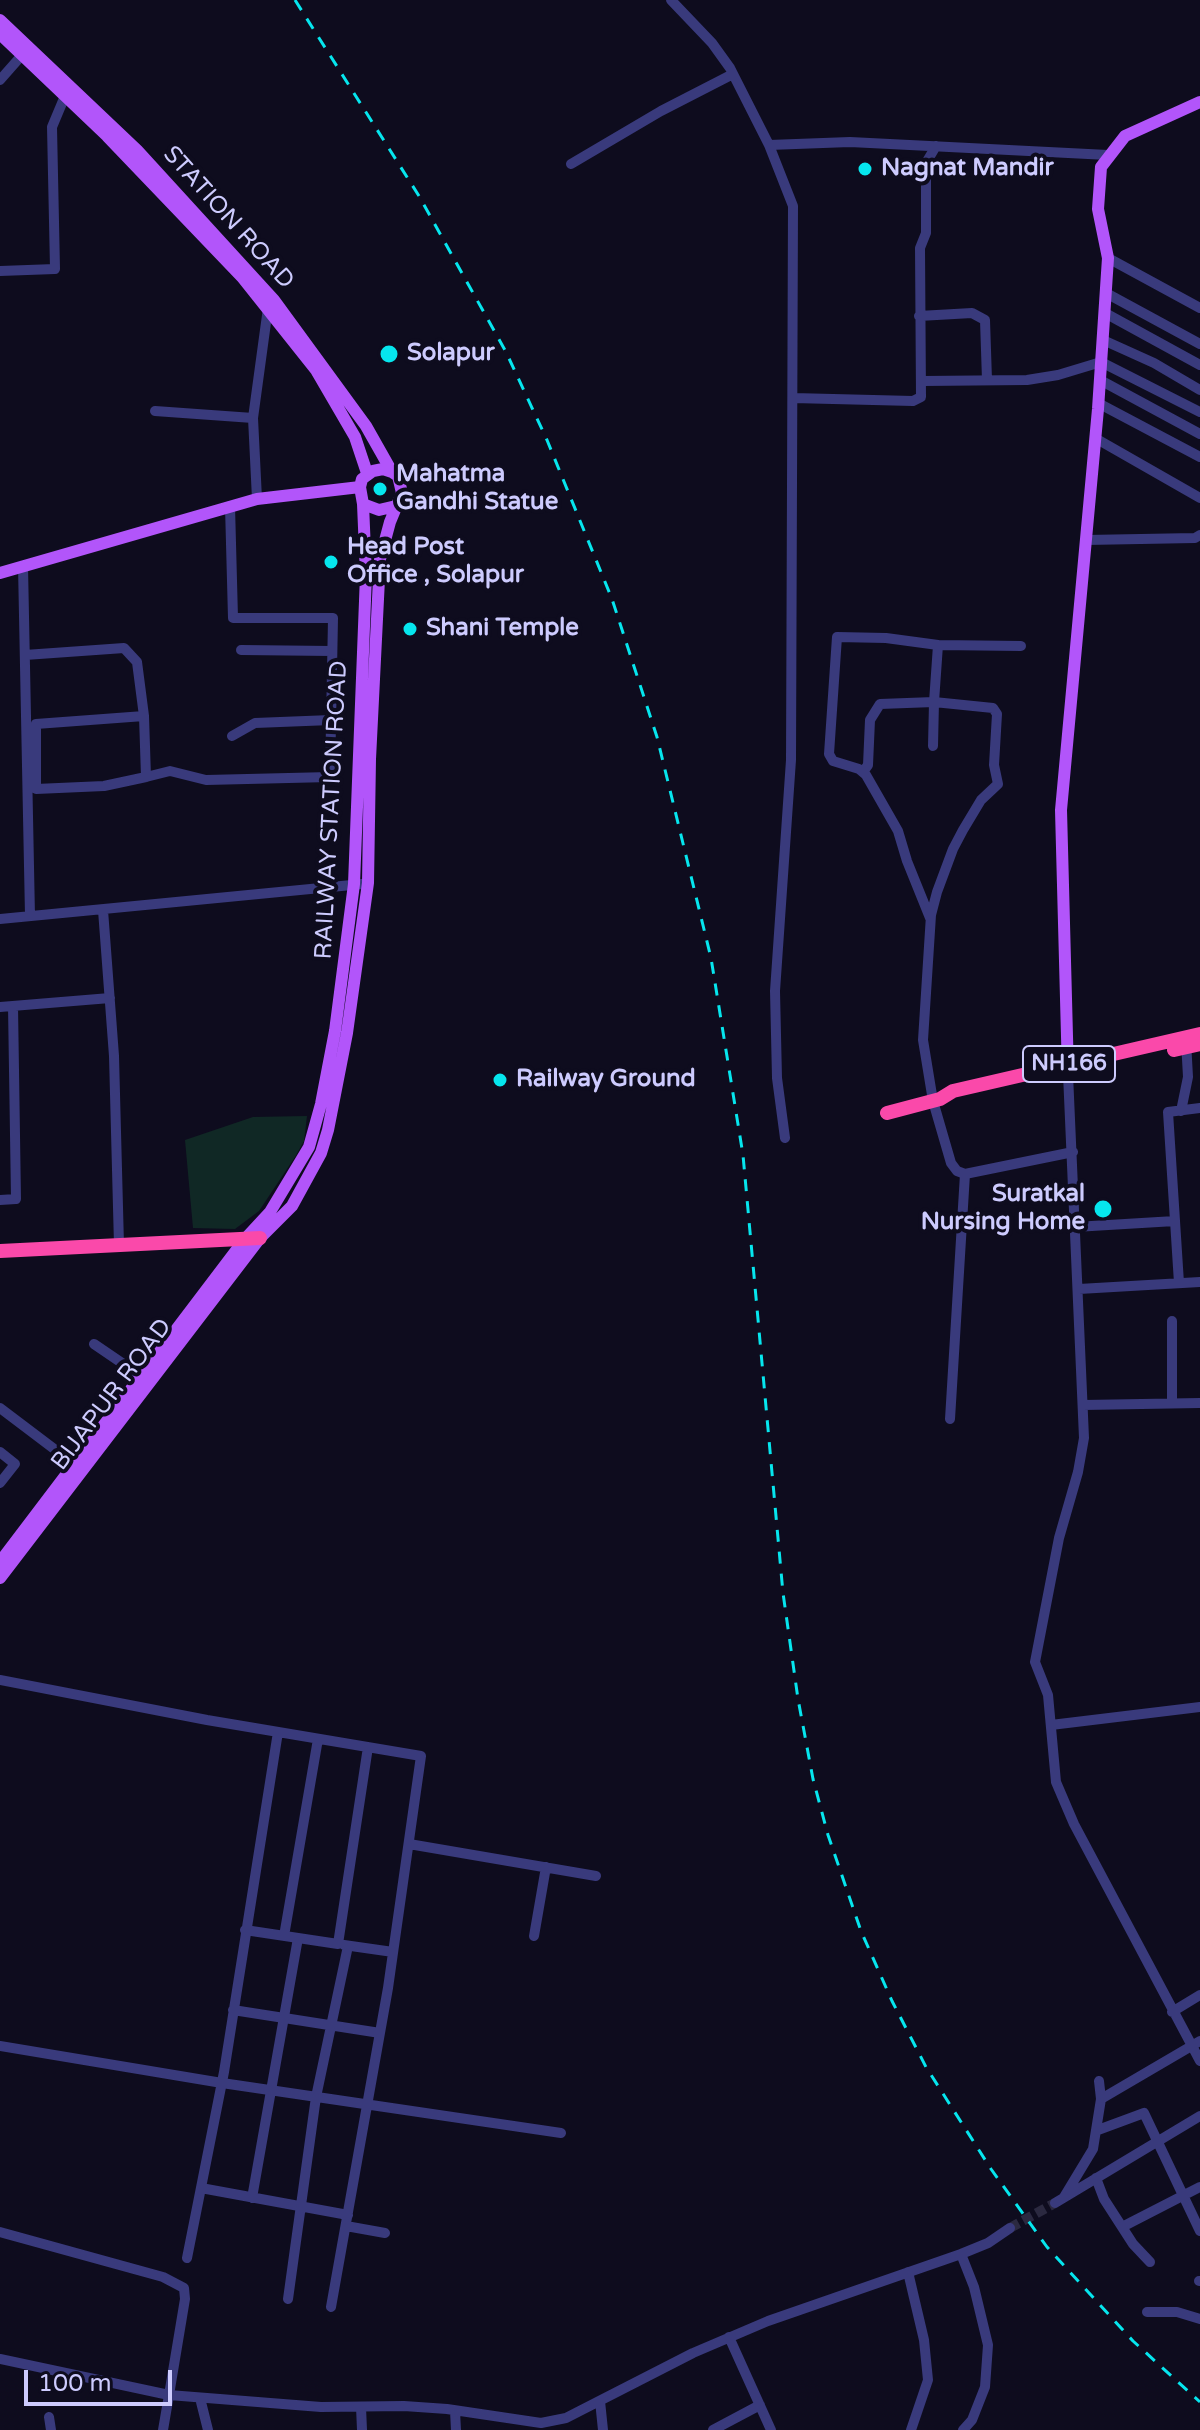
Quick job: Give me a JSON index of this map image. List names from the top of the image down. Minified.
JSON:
{"streets":{"highway":["NH166"],"main road":["STATION ROAD","RAILWAY STATION ROAD","BIJAPUR ROAD"]},"crossings":[["STATION ROAD","RAILWAY STATION ROAD"],["RAILWAY STATION ROAD","BIJAPUR ROAD"]],"places":["Nagnat Mandir","Solapur","Mahatma Gandhi Statue","Head Post Office , Solapur","Shani Temple","Railway Ground","Suratkal Nursing Home"],"scale_bar":"100 m"}
